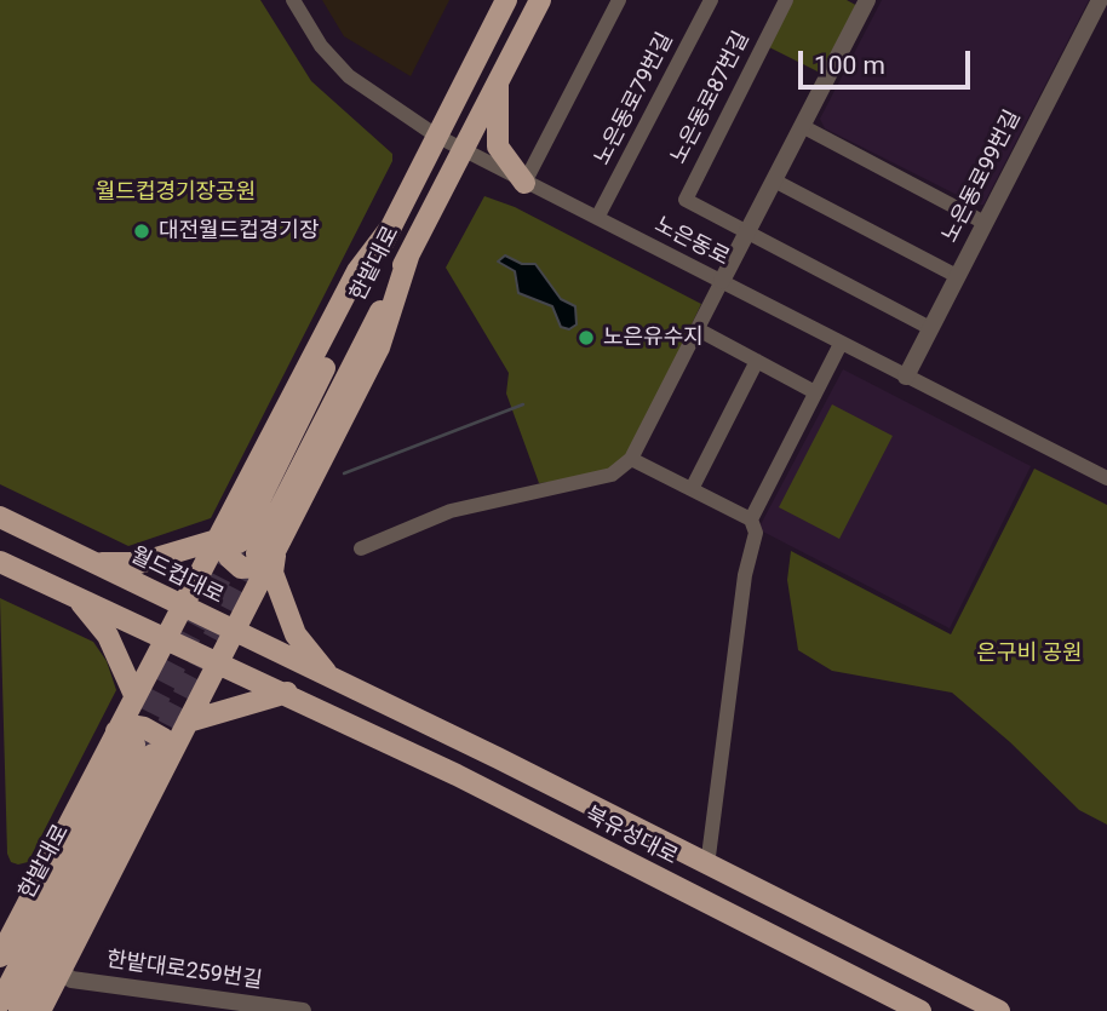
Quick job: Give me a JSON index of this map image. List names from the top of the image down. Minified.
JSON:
{"streets":{"main road":["한밭대로","월드컵대로","북유성대로"],"street":["노은동로87번길","노은동로79번길","노은동로99번길","노은동로","한밭대로259번길"]},"crossings":[["노은동로87번길","노은동로99번길"],["노은동로79번길","노은동로"],["노은동로99번길","노은동로"],["노은동로","한밭대로"],["월드컵대로","북유성대로"]],"parks":["월드컵경기장공원","은구비 공원"],"places":["대전월드컵경기장","노은유수지"],"scale_bar":"100 m"}
